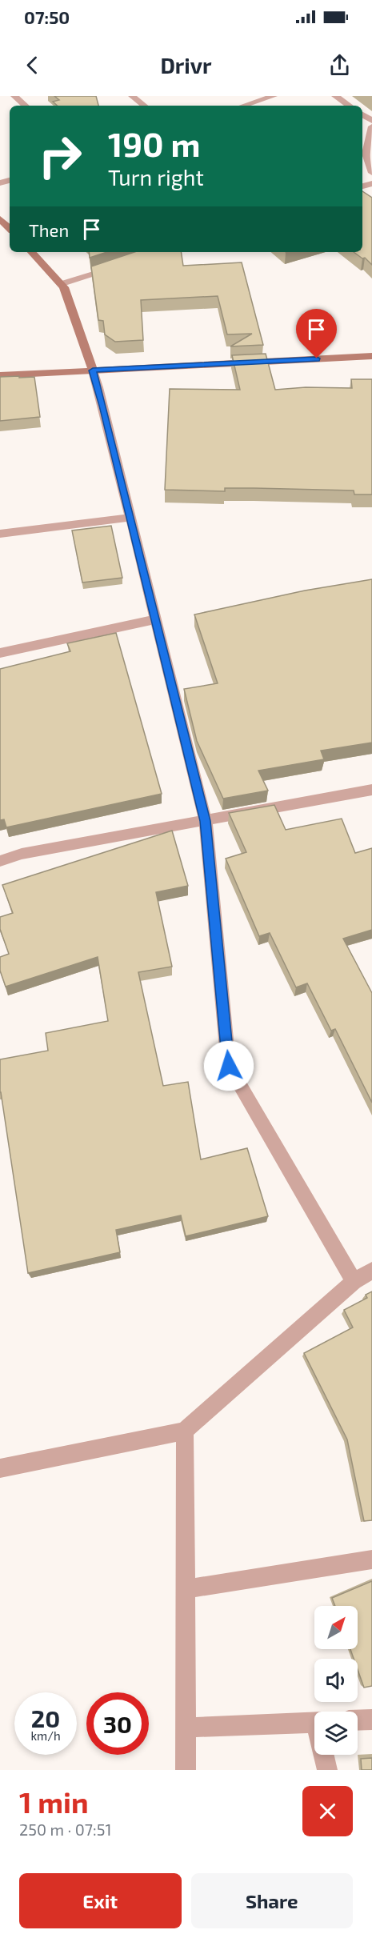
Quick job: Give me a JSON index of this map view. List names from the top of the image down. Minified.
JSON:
{"north":"top right","page":{"status":"07:50","header":"Drivr","turn":["190 m","Turn right"],"then":"Then","speed":"20 km/h","limit":"30","heading":["1 min","250 m · 07:51"],"buttons":["Exit","Share"]}}
